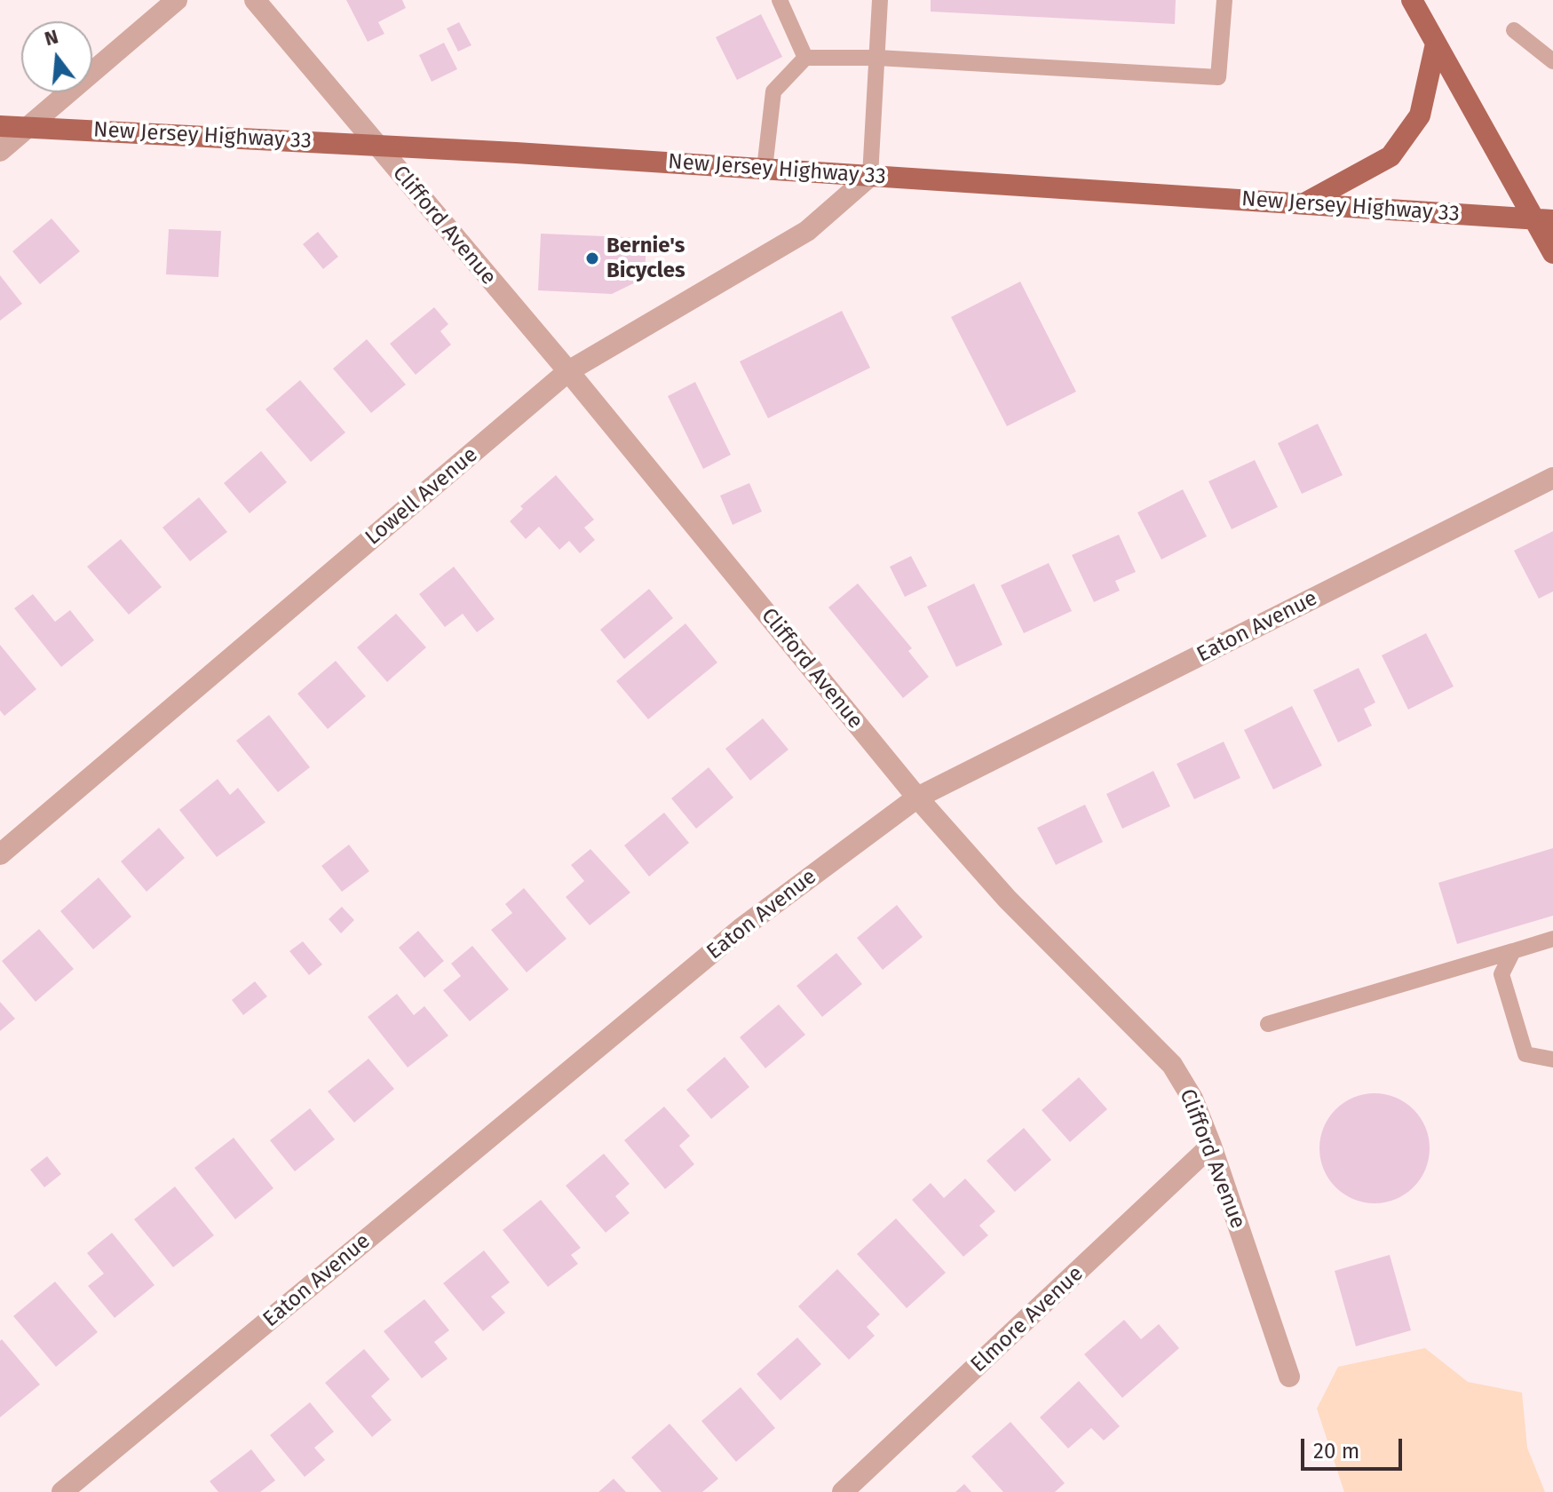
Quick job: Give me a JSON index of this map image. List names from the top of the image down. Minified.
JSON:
{"streets":{"main road":["New Jersey Highway 33"],"street":["Clifford Avenue","Lowell Avenue","Eaton Avenue","Elmore Avenue"]},"crossings":[["New Jersey Highway 33","Clifford Avenue"],["New Jersey Highway 33","Lowell Avenue"],["Clifford Avenue","Lowell Avenue"],["Clifford Avenue","Eaton Avenue"],["Clifford Avenue","Elmore Avenue"]],"places":["Bernie's Bicycles"],"scale_bar":"20 m","north":"top"}
